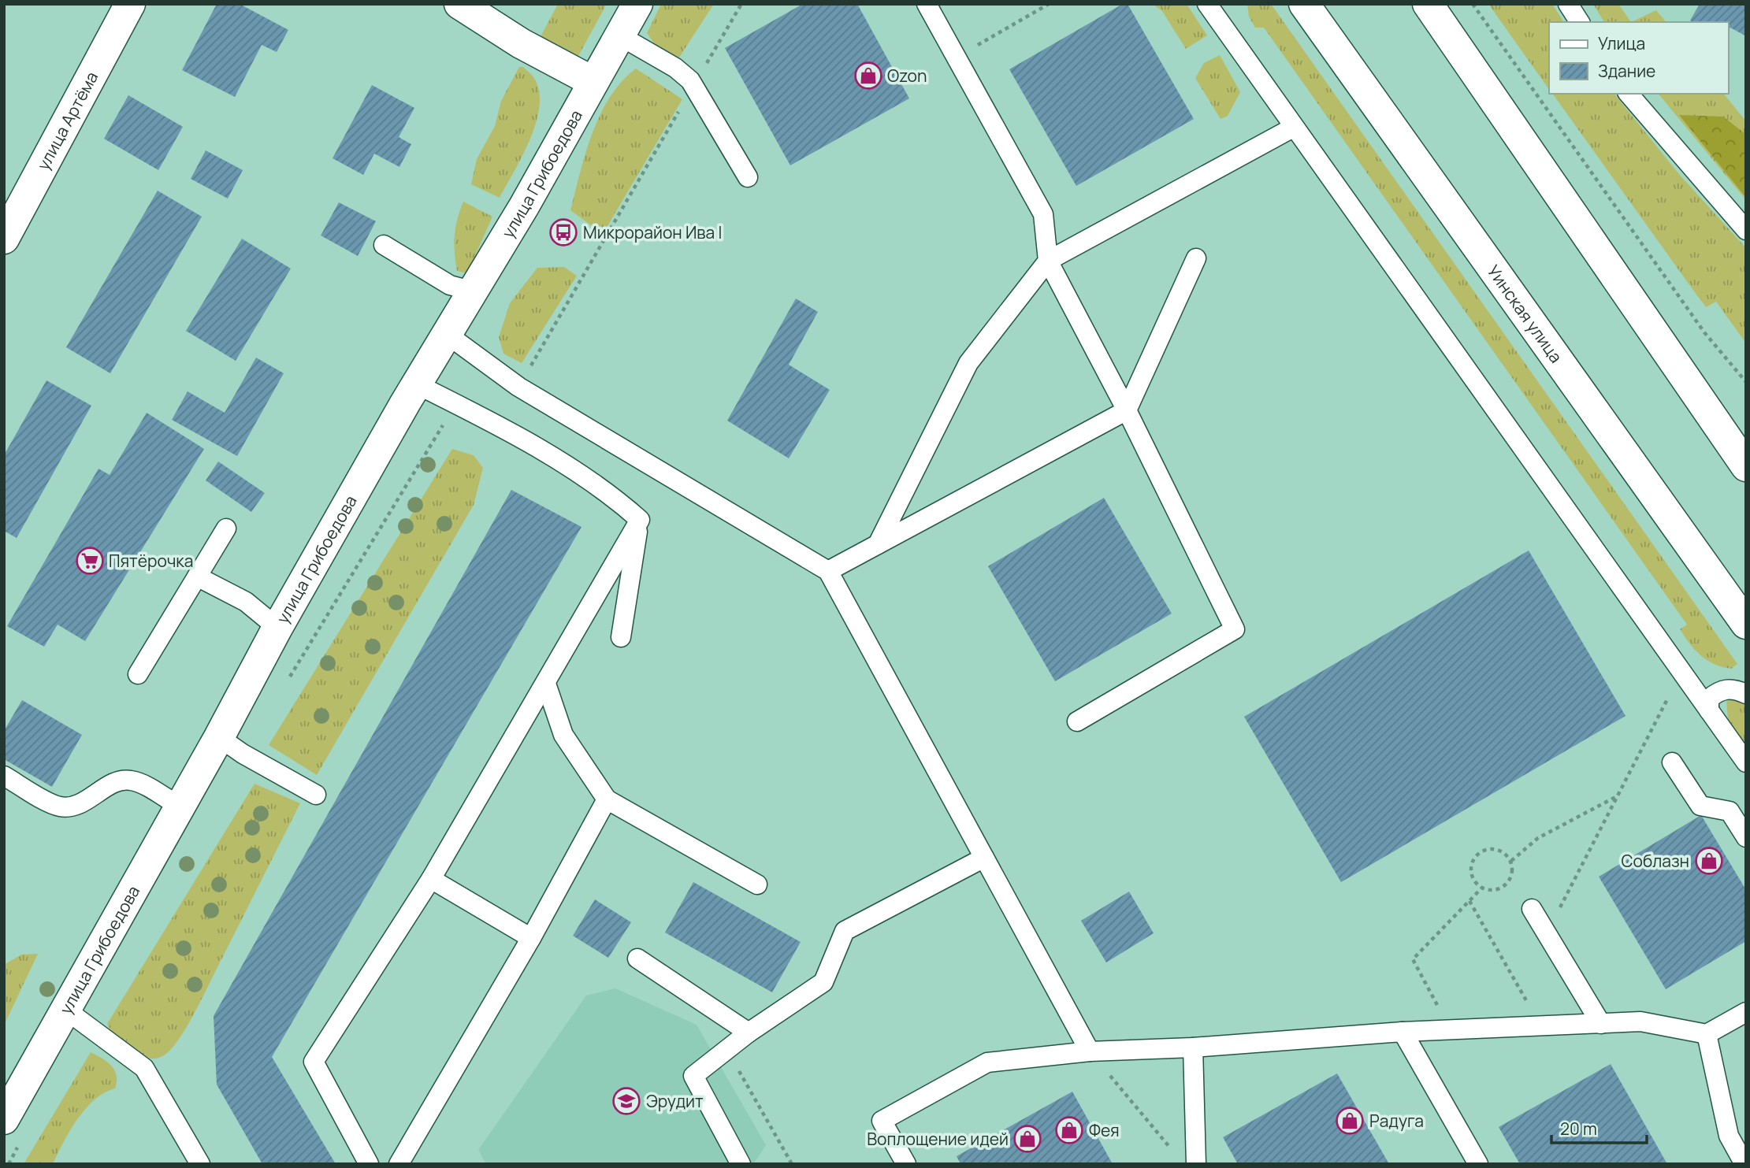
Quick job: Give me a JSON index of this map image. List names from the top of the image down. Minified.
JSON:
{"streets":{"street":["улица Артёма","улица Грибоедова","Уинская улица"]},"places":{"shop":["Ozon","Соблазн","Радуга","Фея","Воплощение идей"],"bus stop":["Микрорайон Ива I"],"supermarket":["Пятёрочка"],"school or university":["Эрудит"]},"legend":["Улица","Здание"],"scale_bar":"20 m"}
